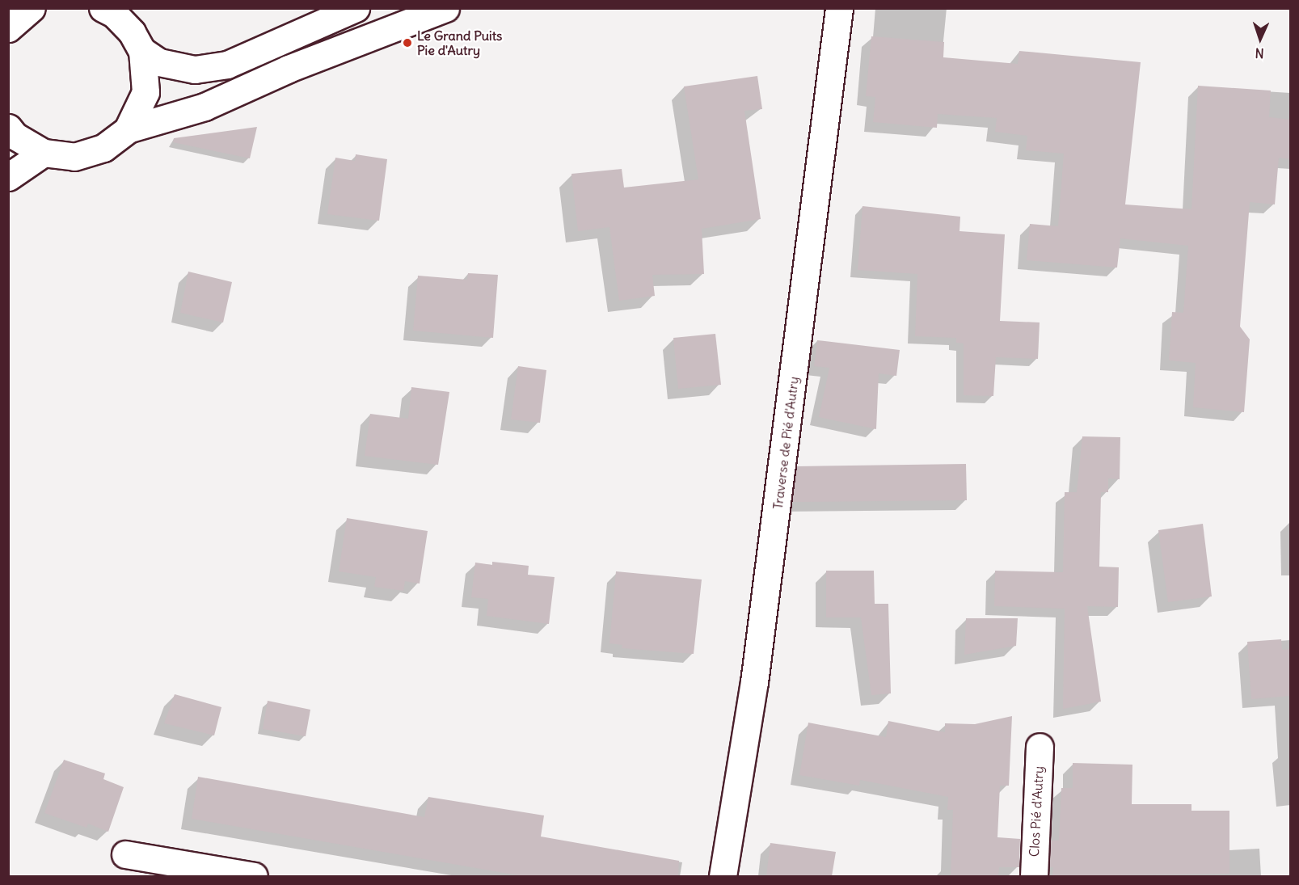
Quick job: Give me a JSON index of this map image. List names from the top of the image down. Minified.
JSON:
{"streets":{"street":["Traverse de Pié d'Autry","Clos Pié d'Autry"]},"places":["Le Grand Puits Pie d'Autry"],"north":"bottom"}
